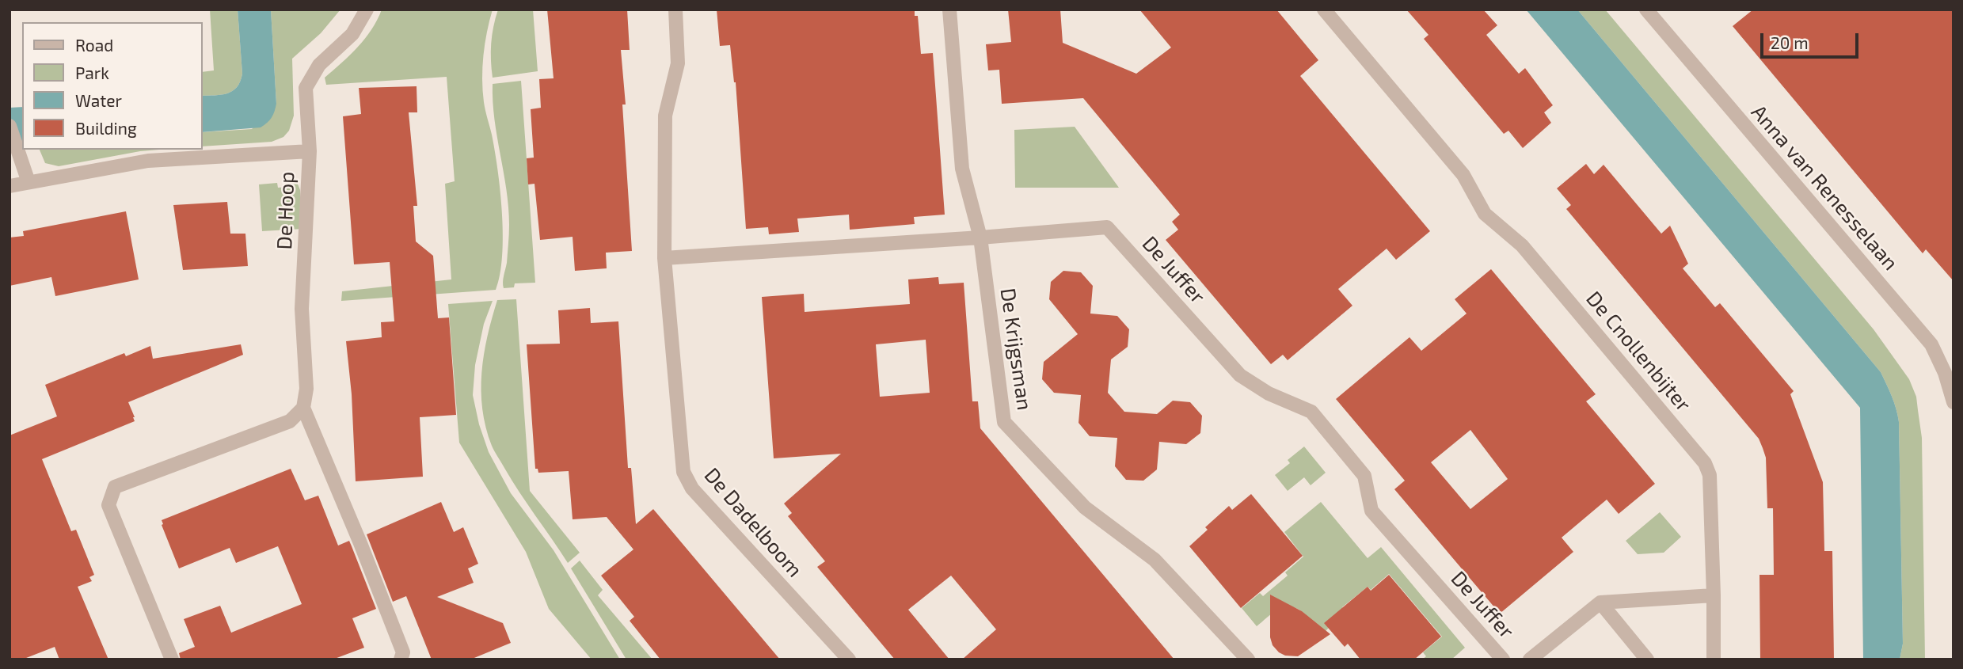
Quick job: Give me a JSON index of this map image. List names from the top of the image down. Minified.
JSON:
{"streets":{"street":["Anna van Renesselaan","De Hoop","De Juffer","De Krijgsman","De Cnollenbijter","De Dadelboom"]},"crossings":[["De Juffer","De Krijgsman"],["De Juffer","De Dadelboom"]],"legend":["Road","Park","Water","Building"],"scale_bar":"20 m"}
